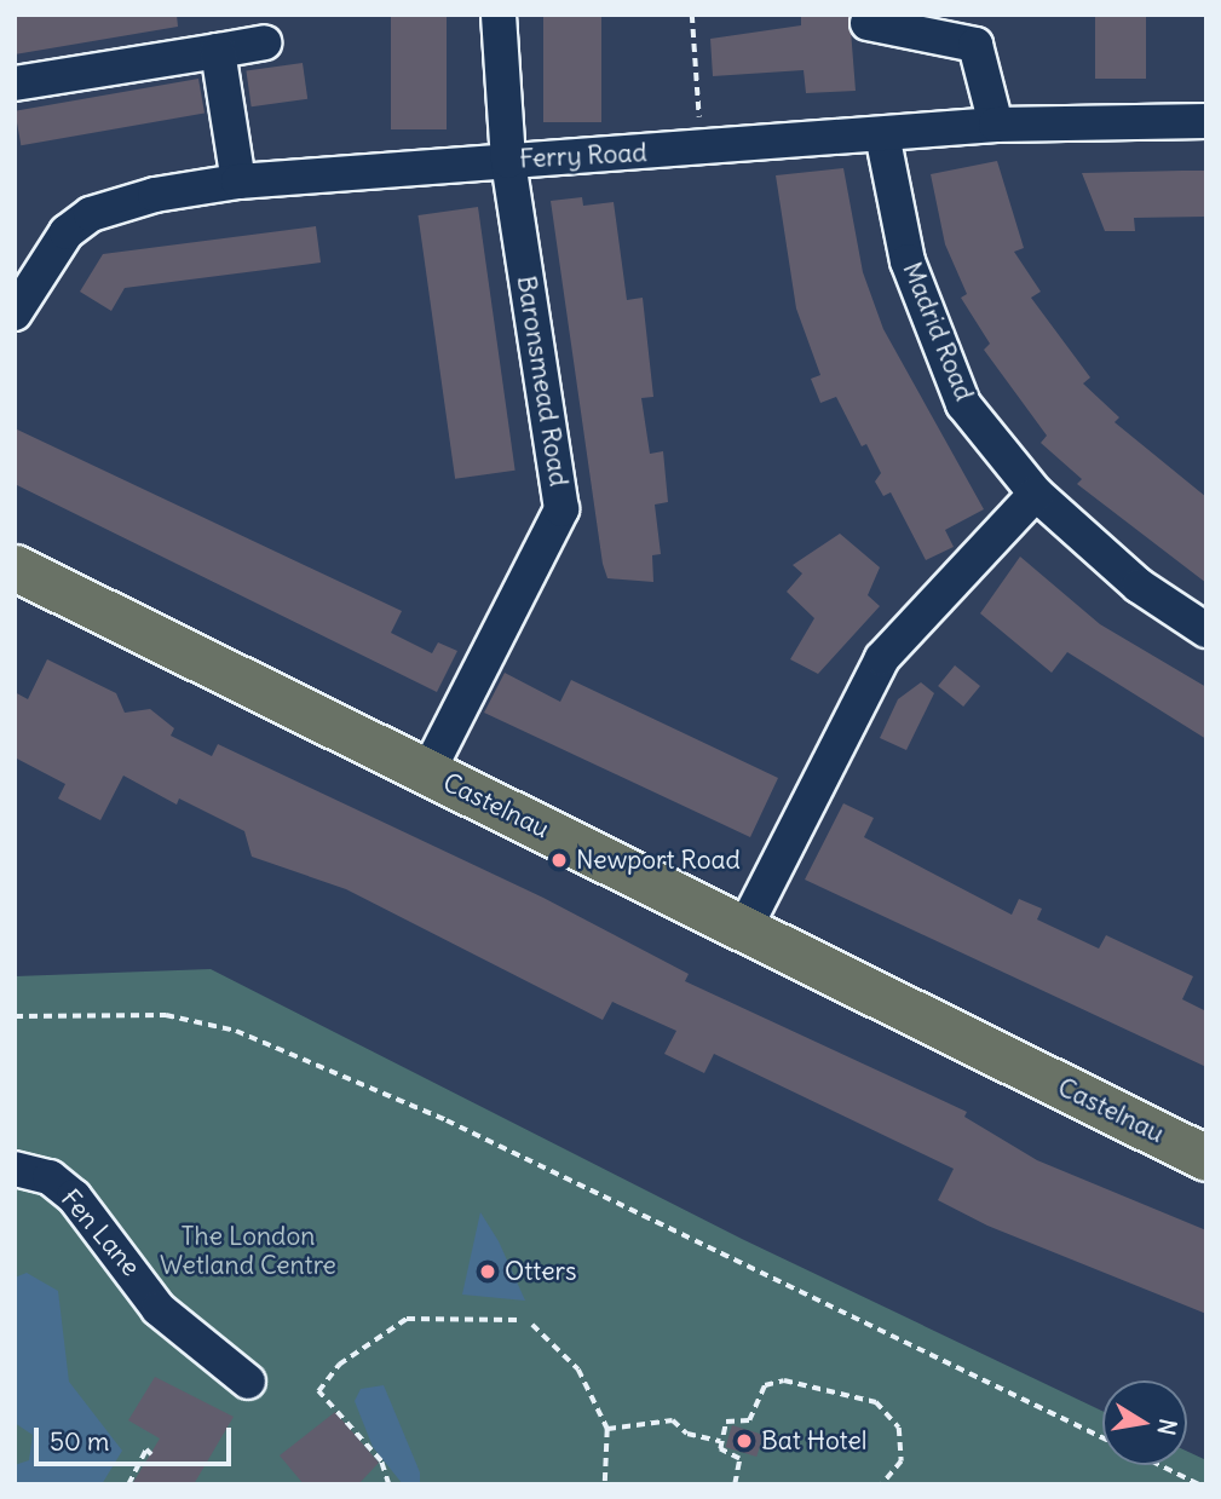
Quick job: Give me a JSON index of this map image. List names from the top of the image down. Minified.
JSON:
{"streets":{"main road":["Castelnau"],"street":["Ferry Road","Madrid Road","Baronsmead Road","Fen Lane"]},"crossings":[["Ferry Road","Madrid Road"],["Ferry Road","Baronsmead Road"],["Baronsmead Road","Castelnau"]],"parks":["The London Wetland Centre"],"places":["Newport Road","Otters","Bat Hotel"],"scale_bar":"50 m","north":"right"}
